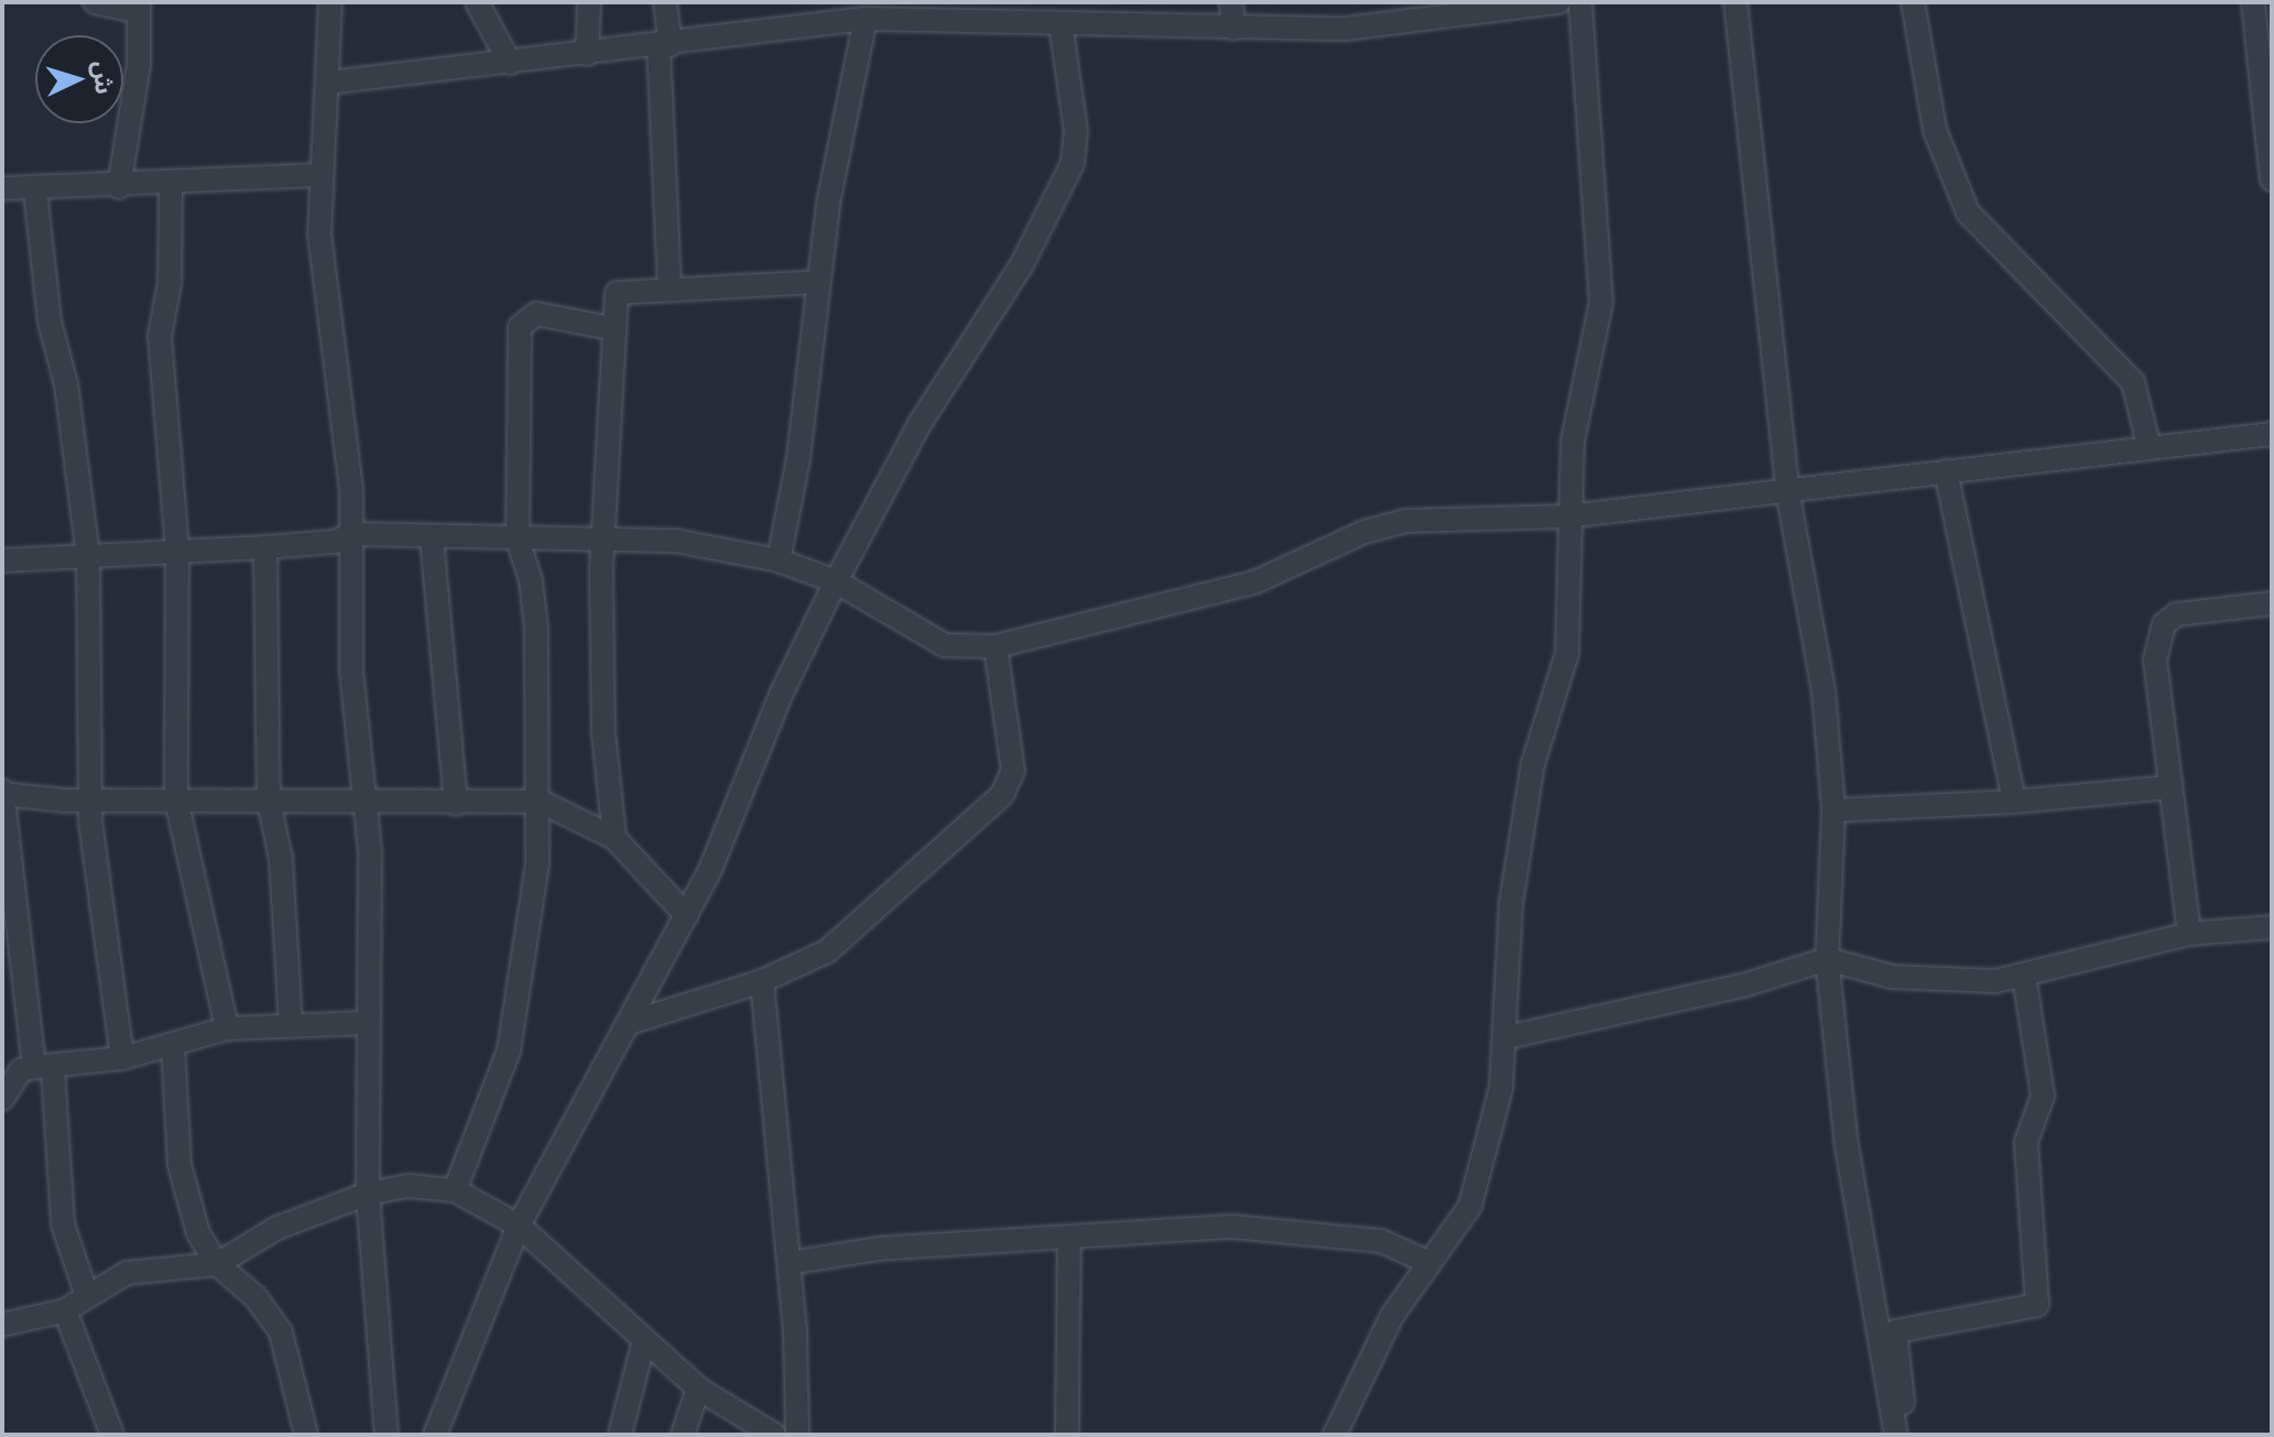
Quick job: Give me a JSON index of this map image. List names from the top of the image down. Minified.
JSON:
{"north":"right"}
